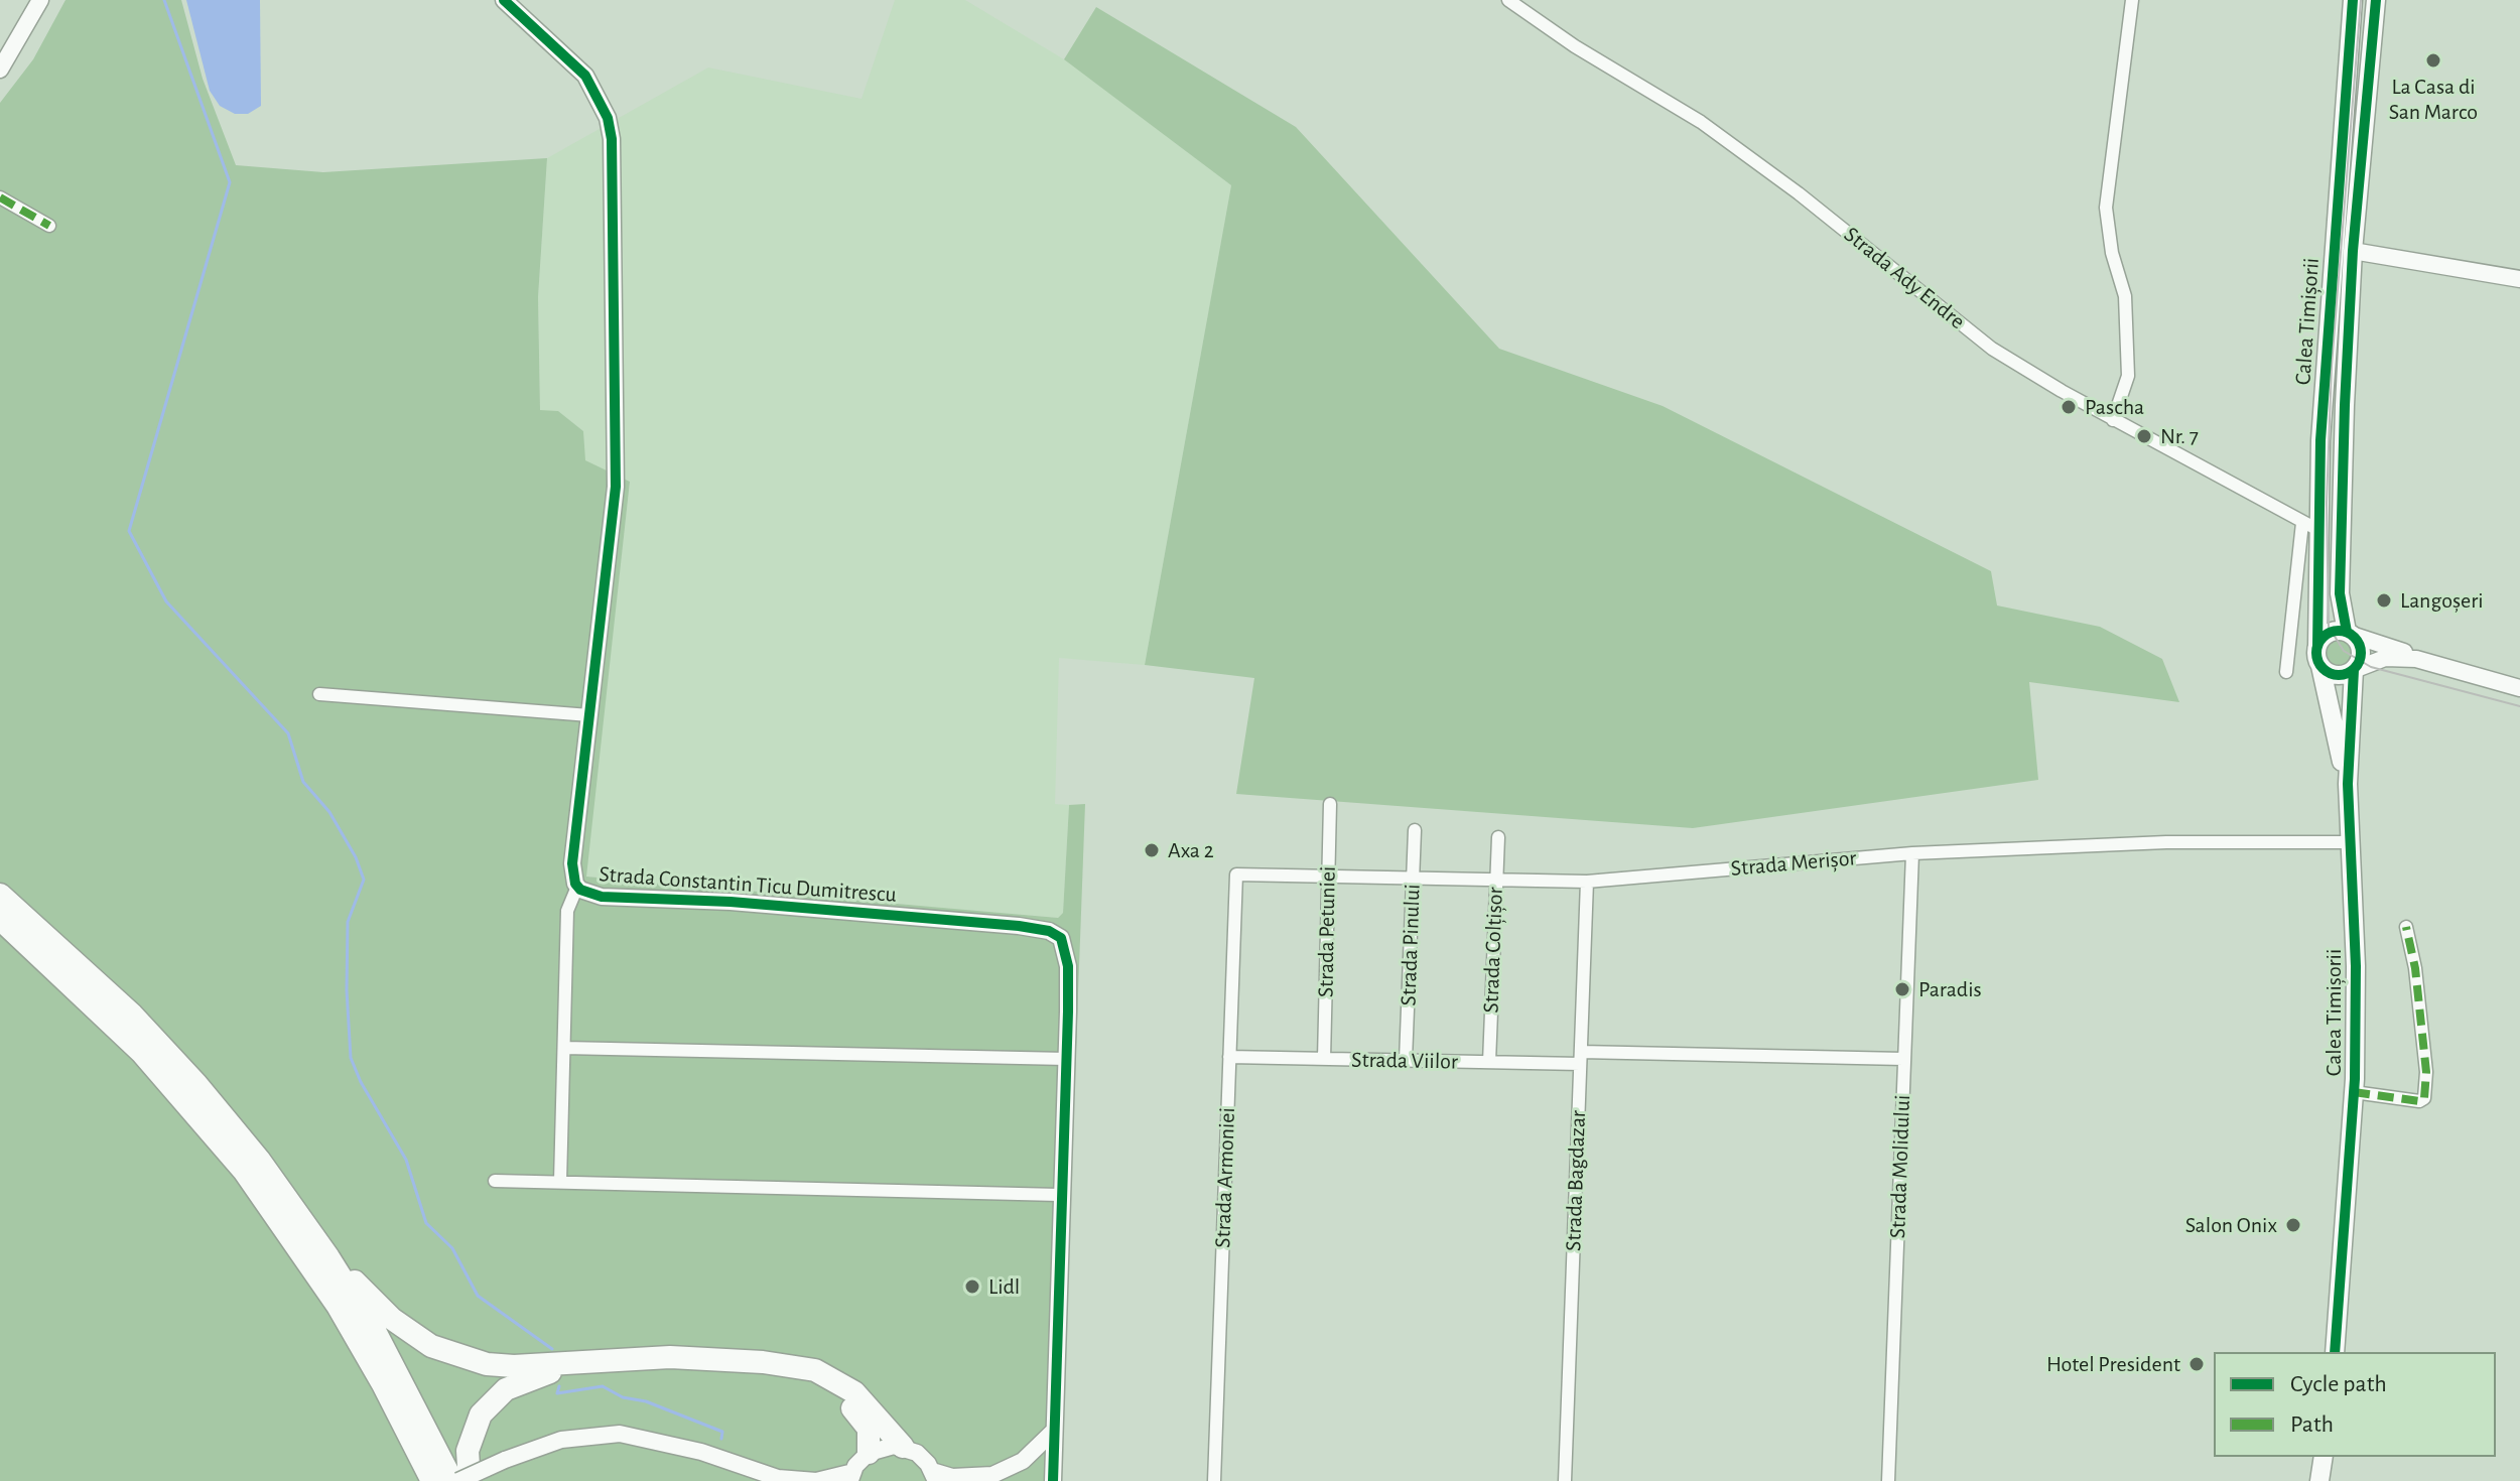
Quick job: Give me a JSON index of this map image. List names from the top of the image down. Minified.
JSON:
{"streets":{"main road":["Calea Timișorii"],"street":["Strada Ady Endre","Strada Merișor","Strada Constantin Ticu Dumitrescu","Strada Petuniei","Strada Pinului","Strada Colțișor","Strada Viilor","Strada Molidului","Strada Armoniei","Strada Bagdazar"]},"crossings":[["Strada Ady Endre","Calea Timișorii"],["Calea Timișorii","Strada Merișor"],["Strada Merișor","Strada Petuniei"],["Strada Merișor","Strada Pinului"],["Strada Merișor","Strada Colțișor"],["Strada Merișor","Strada Molidului"],["Strada Merișor","Strada Armoniei"],["Strada Merișor","Strada Bagdazar"],["Strada Petuniei","Strada Viilor"],["Strada Pinului","Strada Viilor"],["Strada Colțișor","Strada Viilor"],["Strada Viilor","Strada Molidului"],["Strada Viilor","Strada Armoniei"],["Strada Viilor","Strada Bagdazar"]],"places":["La Casa di San Marco","Pascha","Nr. 7","Langoșeri","Axa 2","Paradis","Salon Onix","Lidl","Hotel President"],"legend":["Cycle path","Path"]}
